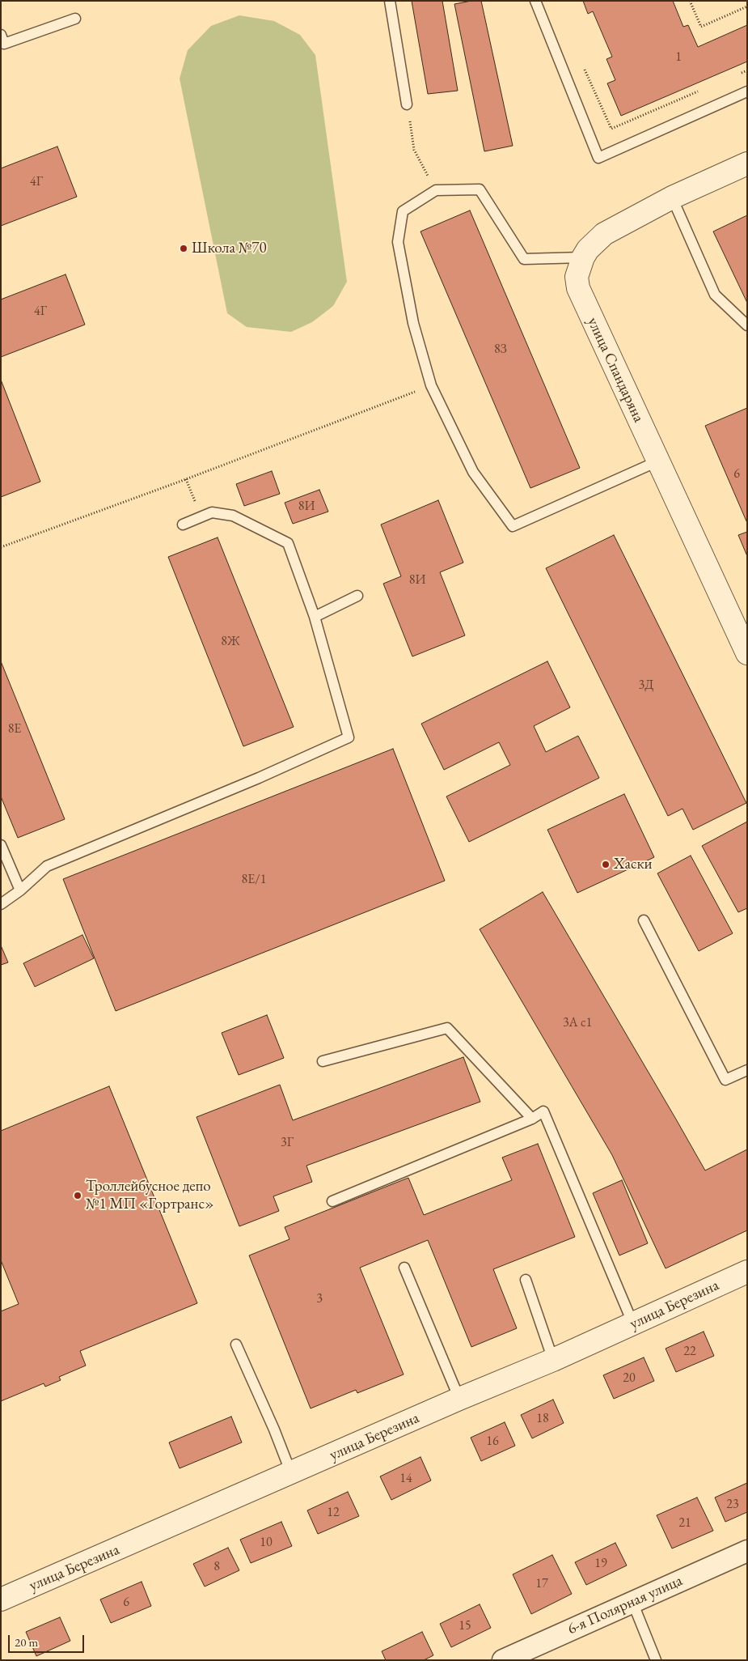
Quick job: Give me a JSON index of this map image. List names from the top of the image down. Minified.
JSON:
{"streets":{"street":["улица Спандаряна","улица Березина","6-я Полярная улица"]},"places":["Школа №70","Хаски","Троллейбусное депо №1 МП «Гортранс»"],"house_numbers":["1","4Г","4Г","8З","6","8И","8И","8Ж","3Д","8Е","8Е/1","3А с1","3Г","3","22","20","18","16","14","23","12","21","10","19","8","17","6","15"],"scale_bar":"20 m"}
